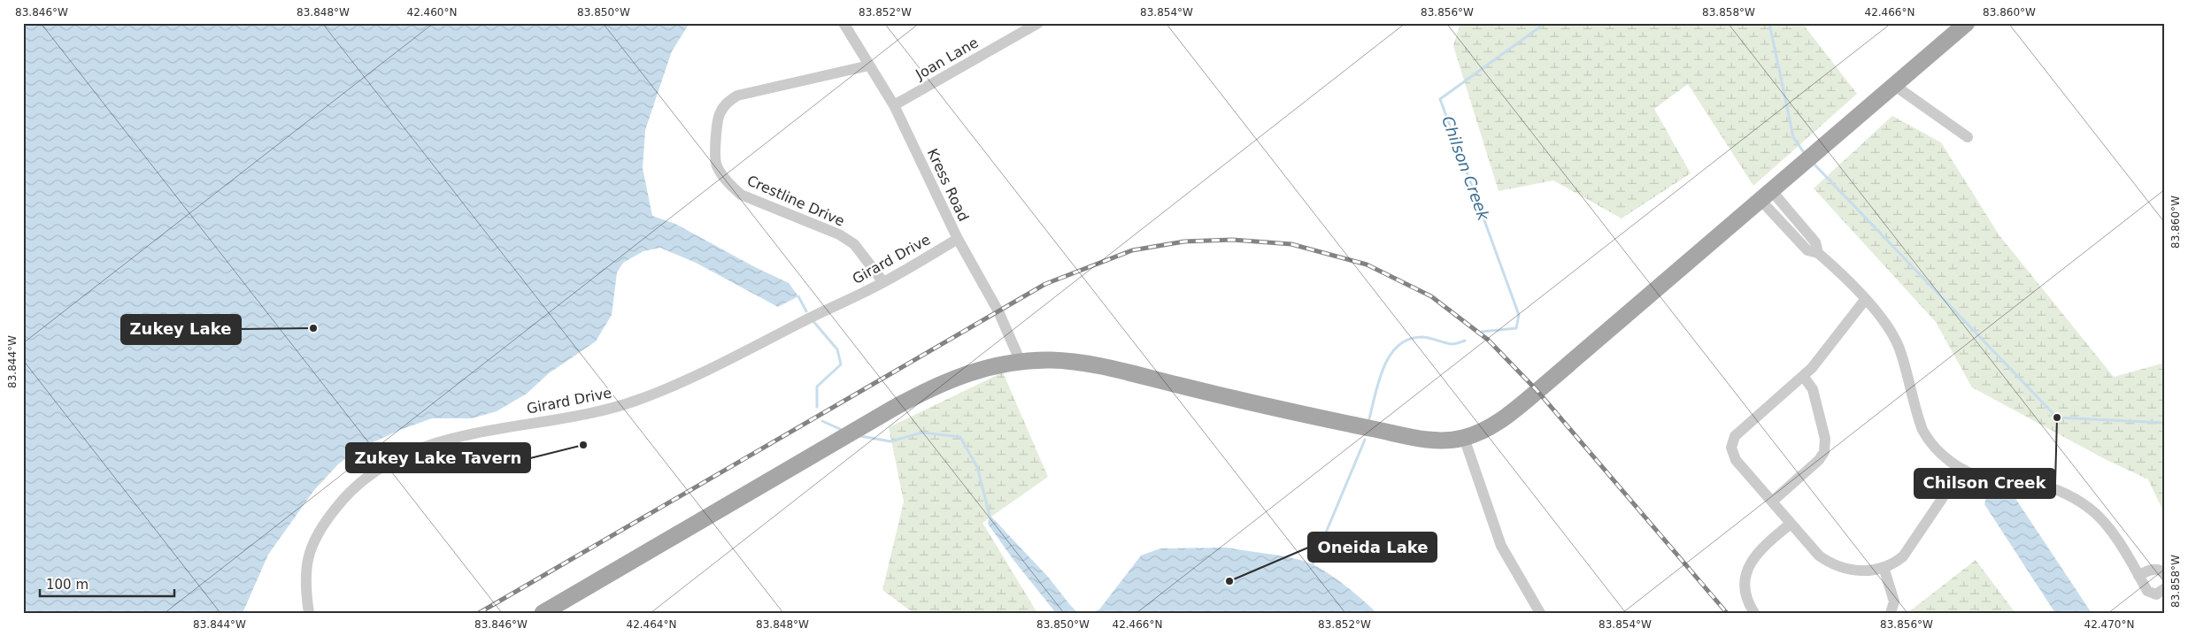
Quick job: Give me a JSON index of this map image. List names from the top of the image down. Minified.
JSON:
{"streets":{"street":["Joan Lane","Kress Road","Crestline Drive","Girard Drive"]},"crossings":[["Joan Lane","Kress Road"],["Kress Road","Crestline Drive"],["Kress Road","Girard Drive"],["Crestline Drive","Girard Drive"]],"water":["Chilson Creek"],"places":["Zukey Lake","Chilson Creek","Zukey Lake Tavern","Oneida Lake"],"scale_bar":"100 m","coordinates":["83.846°W","83.848°W","42.460°N","83.850°W","83.852°W","83.854°W","83.856°W","83.858°W","42.466°N","83.860°W","83.844°W","42.464°N","42.470°N"]}
